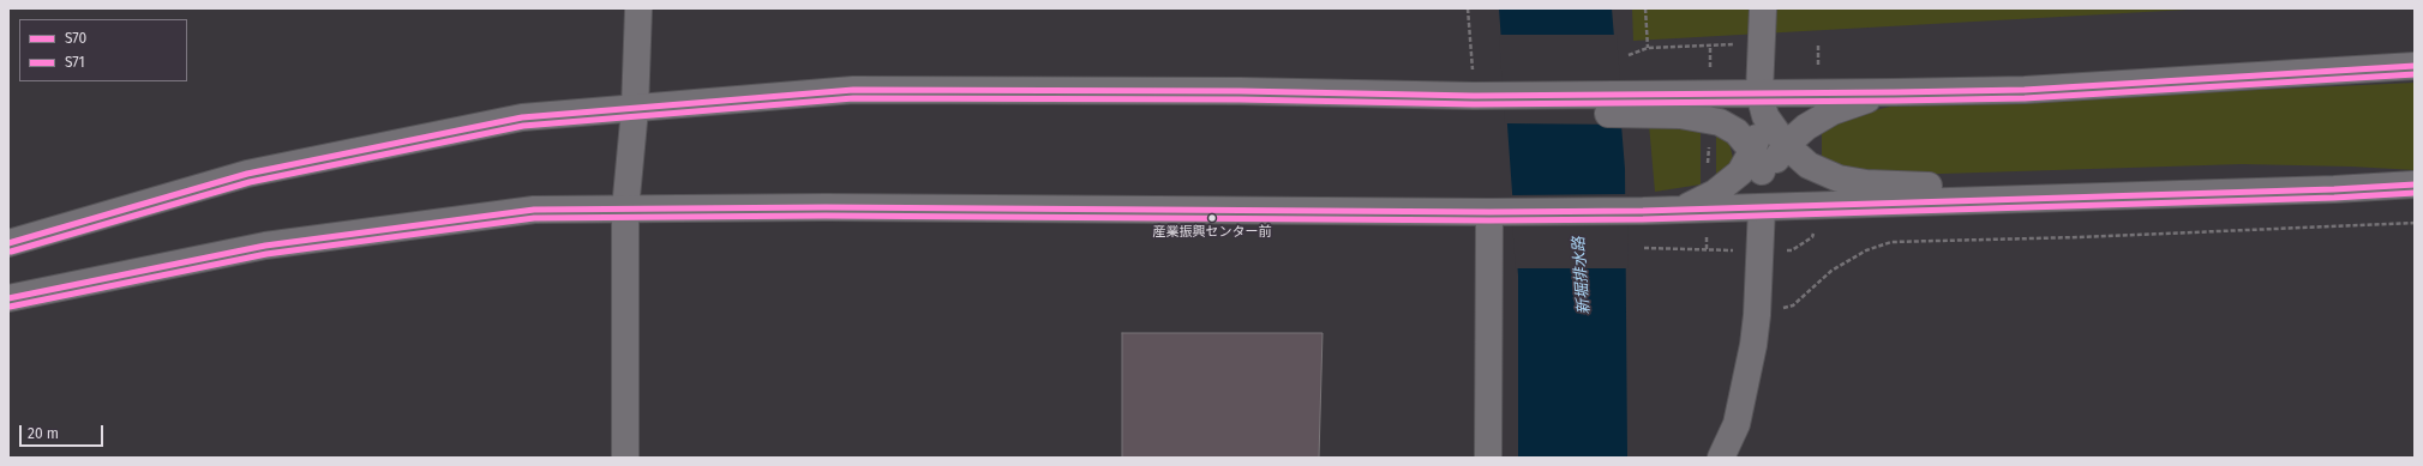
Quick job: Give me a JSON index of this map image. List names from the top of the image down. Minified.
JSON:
{"water":["新堀排水路"],"places":["産業振興センター前"],"lines":["transit line S70","transit line S71"],"legend":["S70","S71"],"scale_bar":"20 m"}
